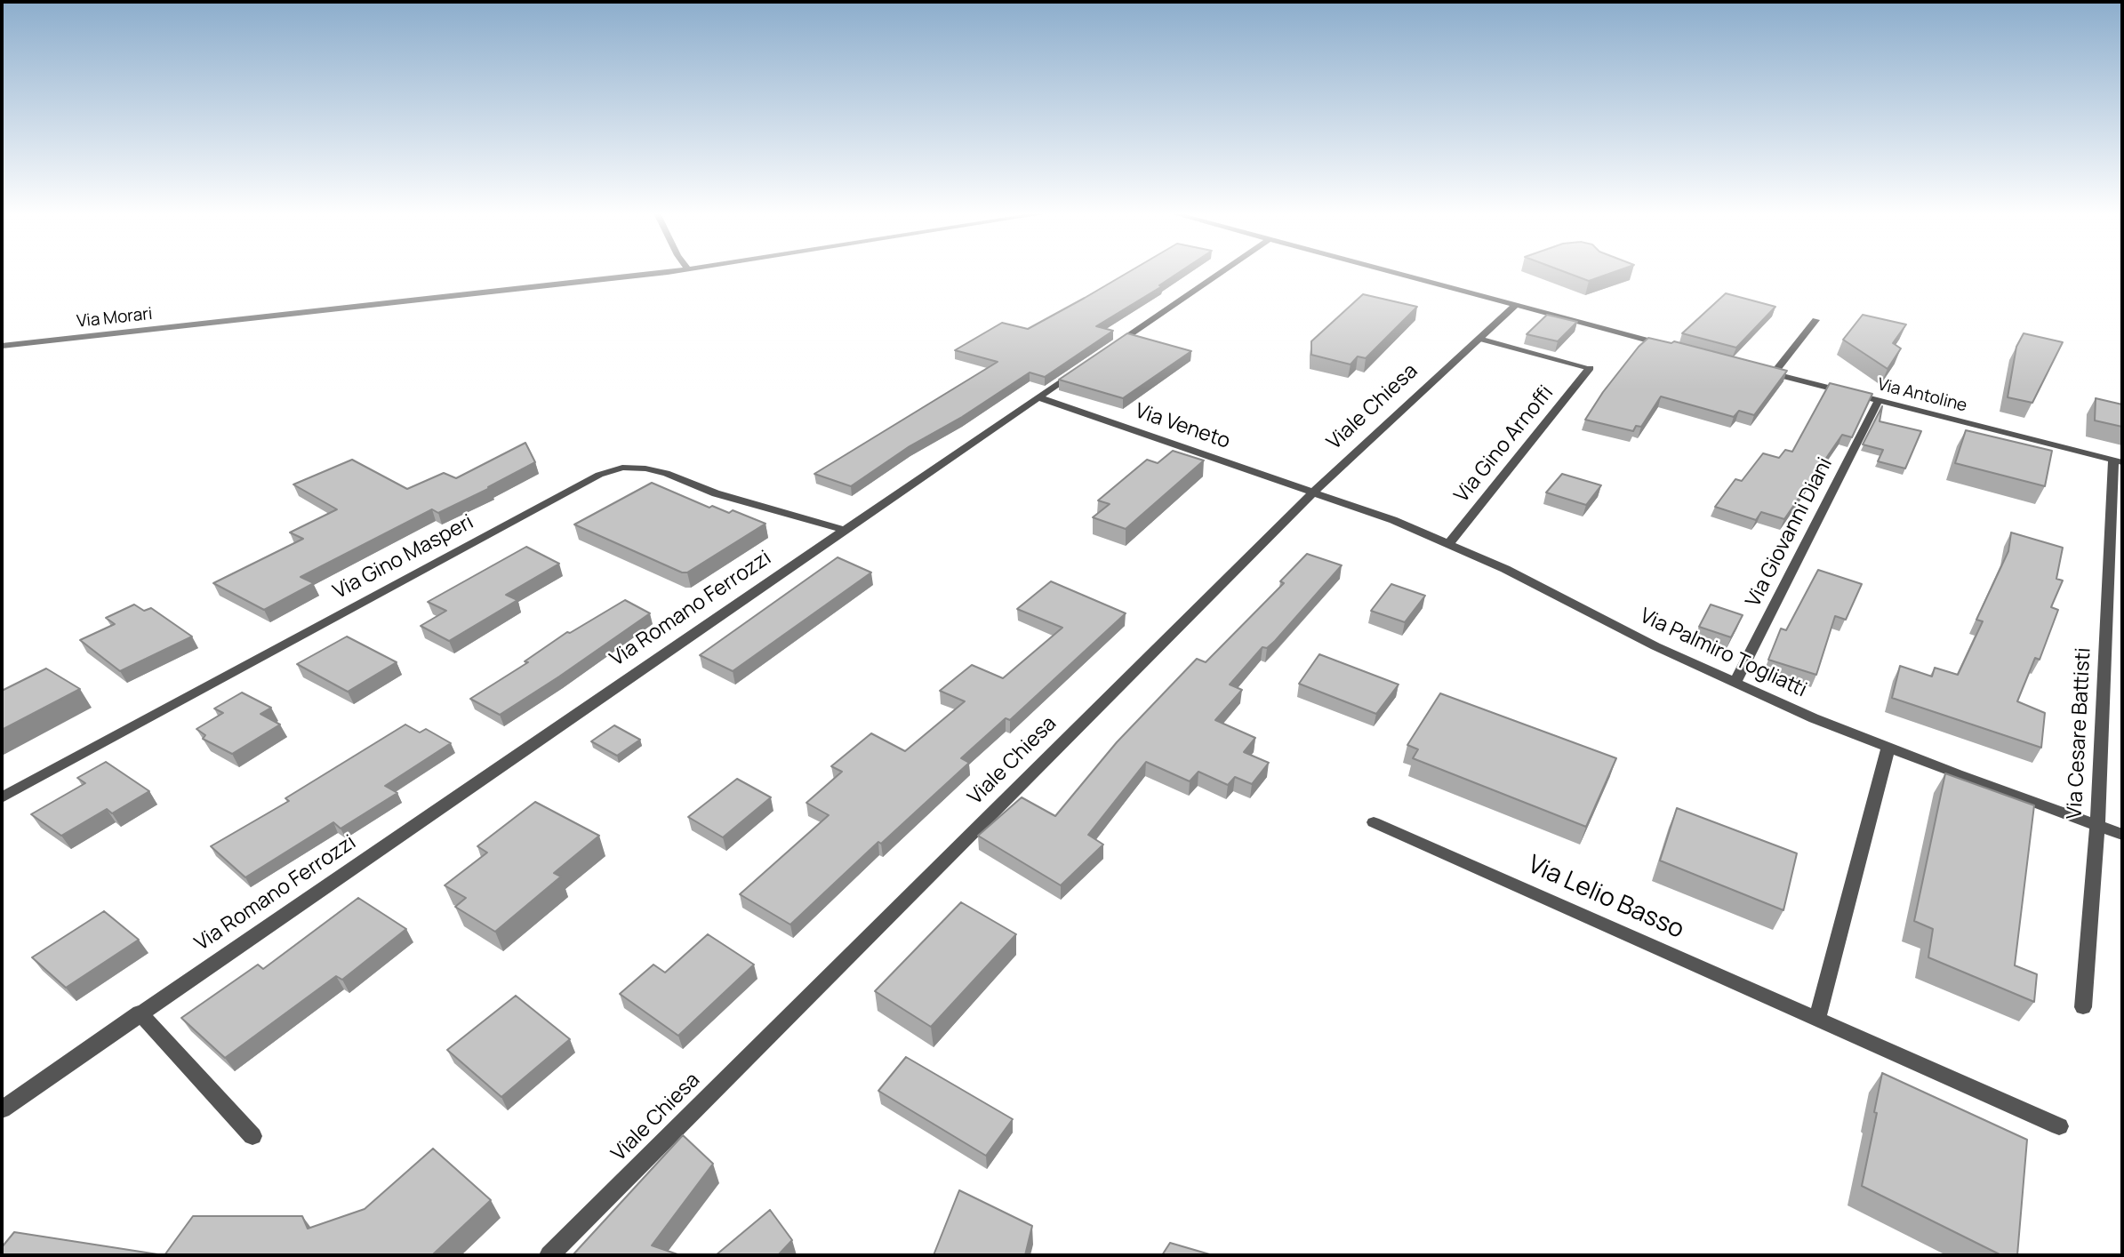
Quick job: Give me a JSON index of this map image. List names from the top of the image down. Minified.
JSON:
{"streets":{"street":["Via Morari","Via Antoline","Viale Chiesa","Via Veneto","Via Gino Arnoffi","Via Giovanni Diani","Via Gino Masperi","Via Romano Ferrozzi","Via Palmiro Togliatti","Via Cesare Battisti","Via Lelio Basso"]},"crossings":[["Via Antoline","Via Giovanni Diani"],["Via Antoline","Via Cesare Battisti"],["Viale Chiesa","Via Veneto"],["Viale Chiesa","Via Gino Arnoffi"],["Viale Chiesa","Via Palmiro Togliatti"],["Via Veneto","Via Romano Ferrozzi"],["Via Veneto","Via Palmiro Togliatti"],["Via Gino Arnoffi","Via Palmiro Togliatti"],["Via Giovanni Diani","Via Palmiro Togliatti"],["Via Gino Masperi","Via Romano Ferrozzi"],["Via Palmiro Togliatti","Via Cesare Battisti"]]}
